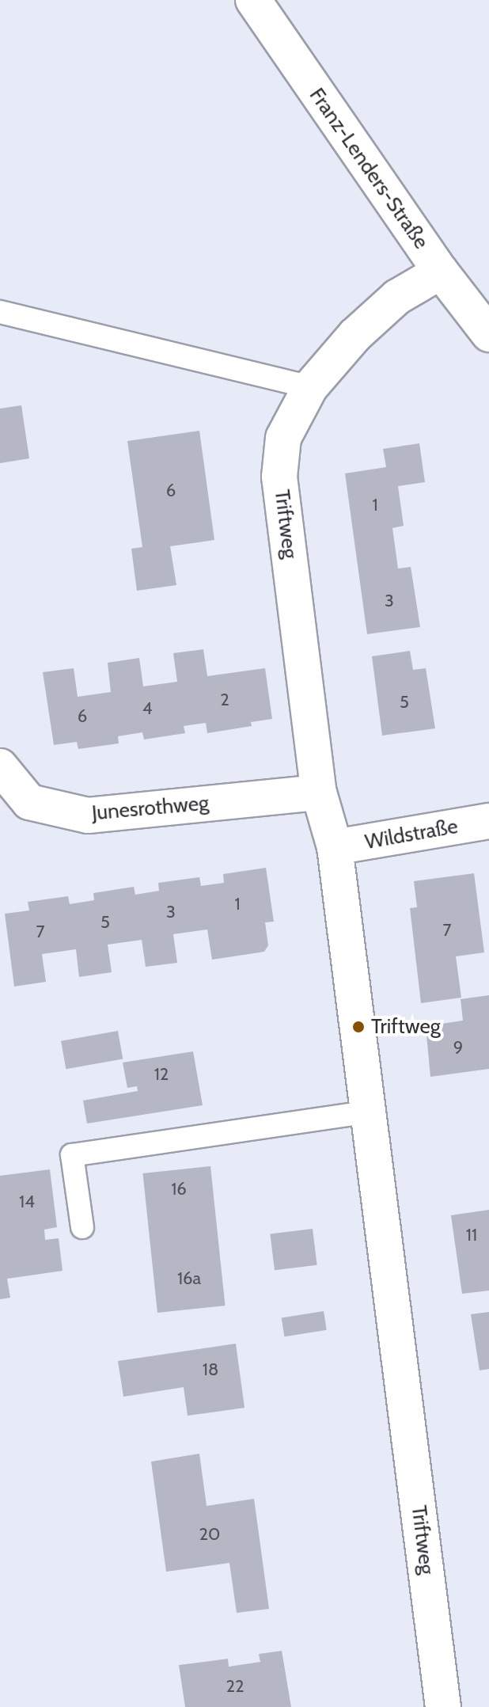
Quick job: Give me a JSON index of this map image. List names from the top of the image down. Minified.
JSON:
{"streets":{"street":["Franz-Lenders-Straße","Triftweg","Junesrothweg","Wildstraße"]},"crossings":[["Franz-Lenders-Straße","Triftweg"],["Triftweg","Junesrothweg"],["Triftweg","Wildstraße"]],"places":["Triftweg"],"house_numbers":["6","1","3","2","5","4","6","1","3","5","7","7","9","12","16","14","11","16a","18","20","22"]}
